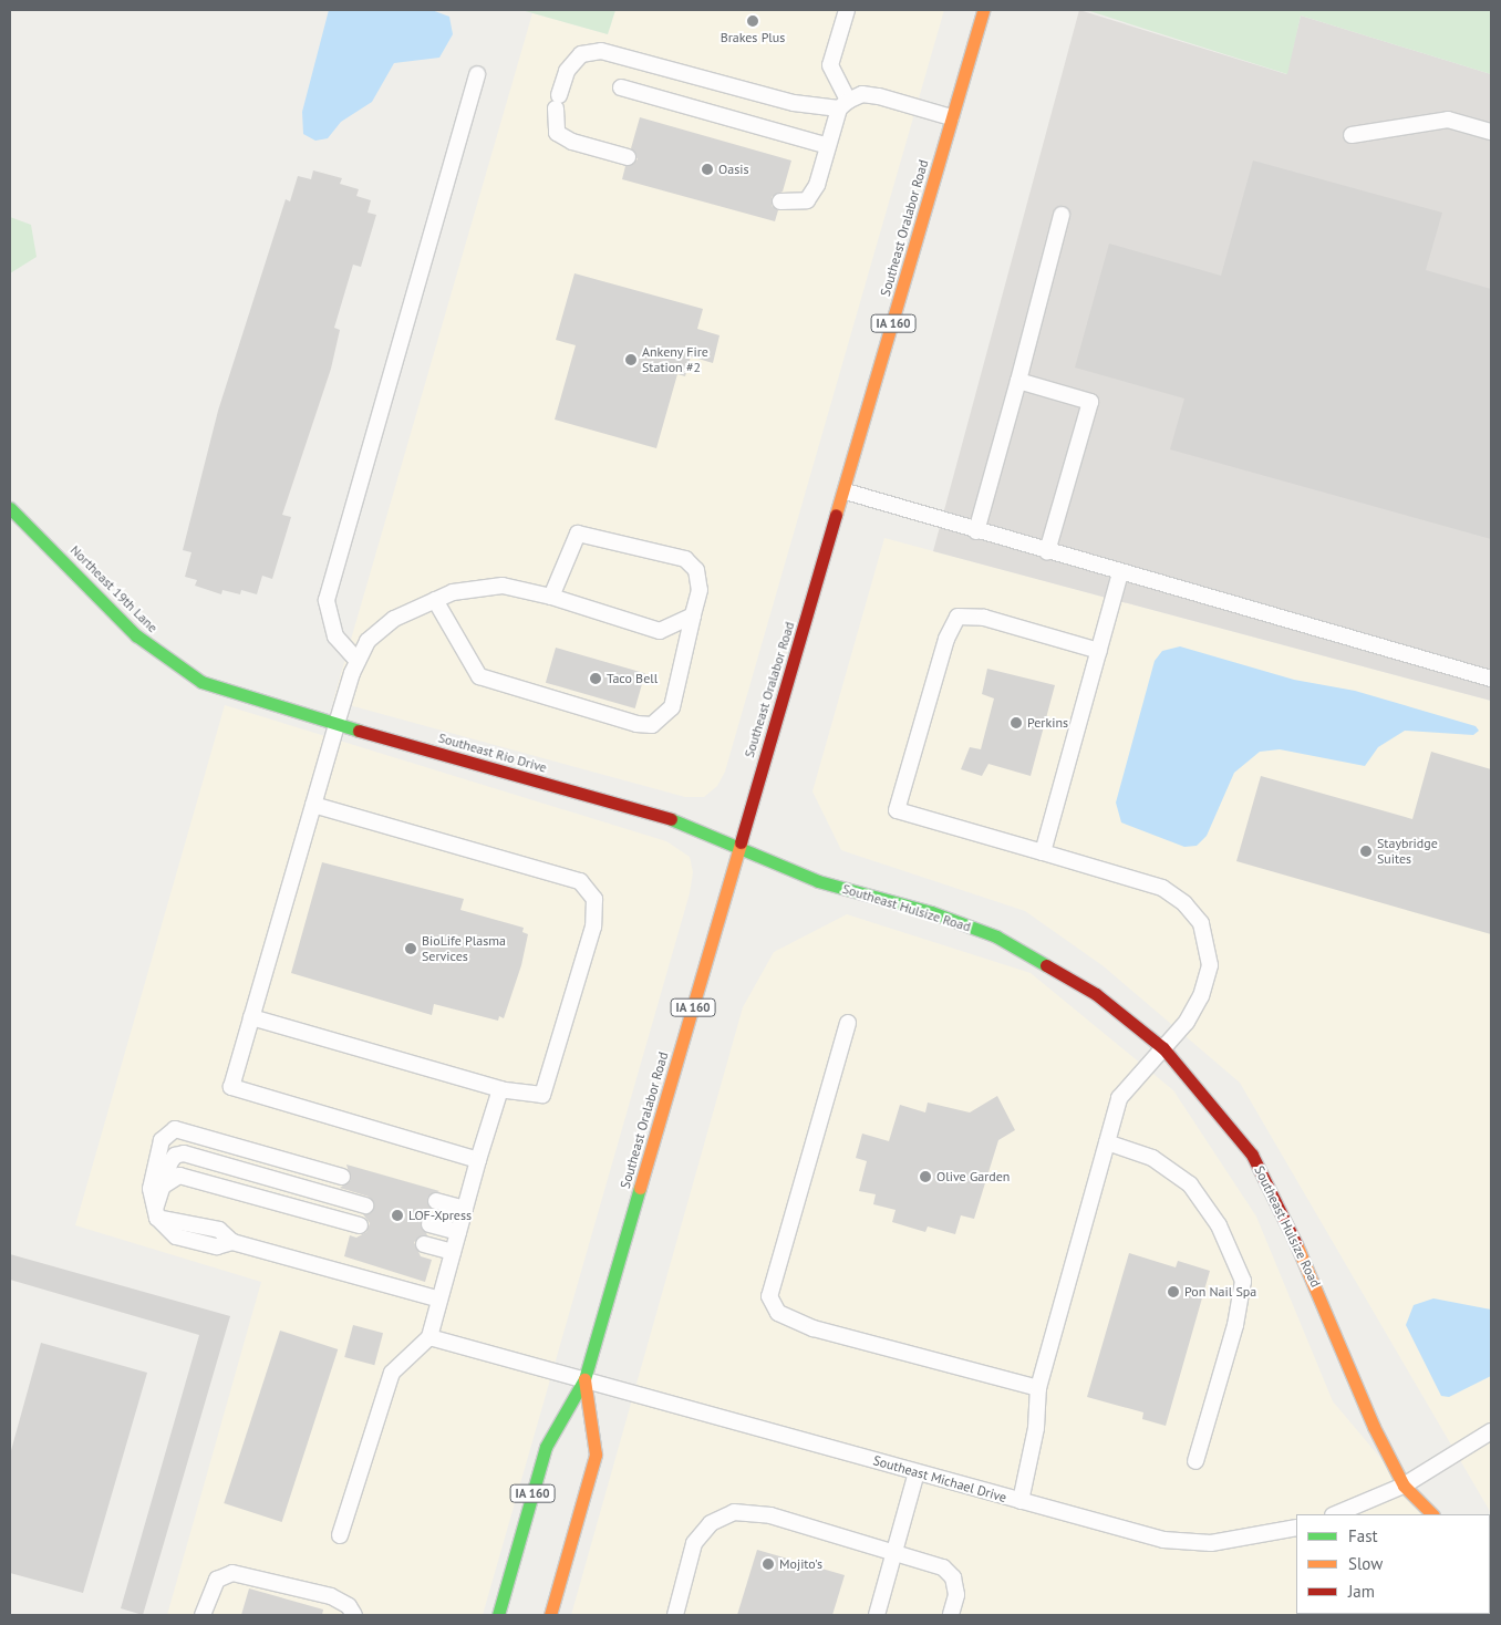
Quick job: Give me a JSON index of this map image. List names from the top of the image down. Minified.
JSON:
{"streets":{"main road":["Southeast Oralabor Road","IA 160","Northeast 19th Lane","Southeast Rio Drive","Southeast Hulsize Road"],"lane":["Southeast Michael Drive"]},"crossings":[["Southeast Oralabor Road","Southeast Rio Drive"],["Southeast Oralabor Road","Southeast Hulsize Road"],["Southeast Oralabor Road","Southeast Michael Drive"],["Northeast 19th Lane","Southeast Rio Drive"],["Southeast Rio Drive","Southeast Hulsize Road"]],"places":["Brakes Plus","Oasis","Ankeny Fire Station #2","Taco Bell","Perkins","Staybridge Suites","BioLife Plasma Services","Olive Garden","LOF-Xpress","Pon Nail Spa","Mojito's"],"legend":["Fast","Slow","Jam"]}
